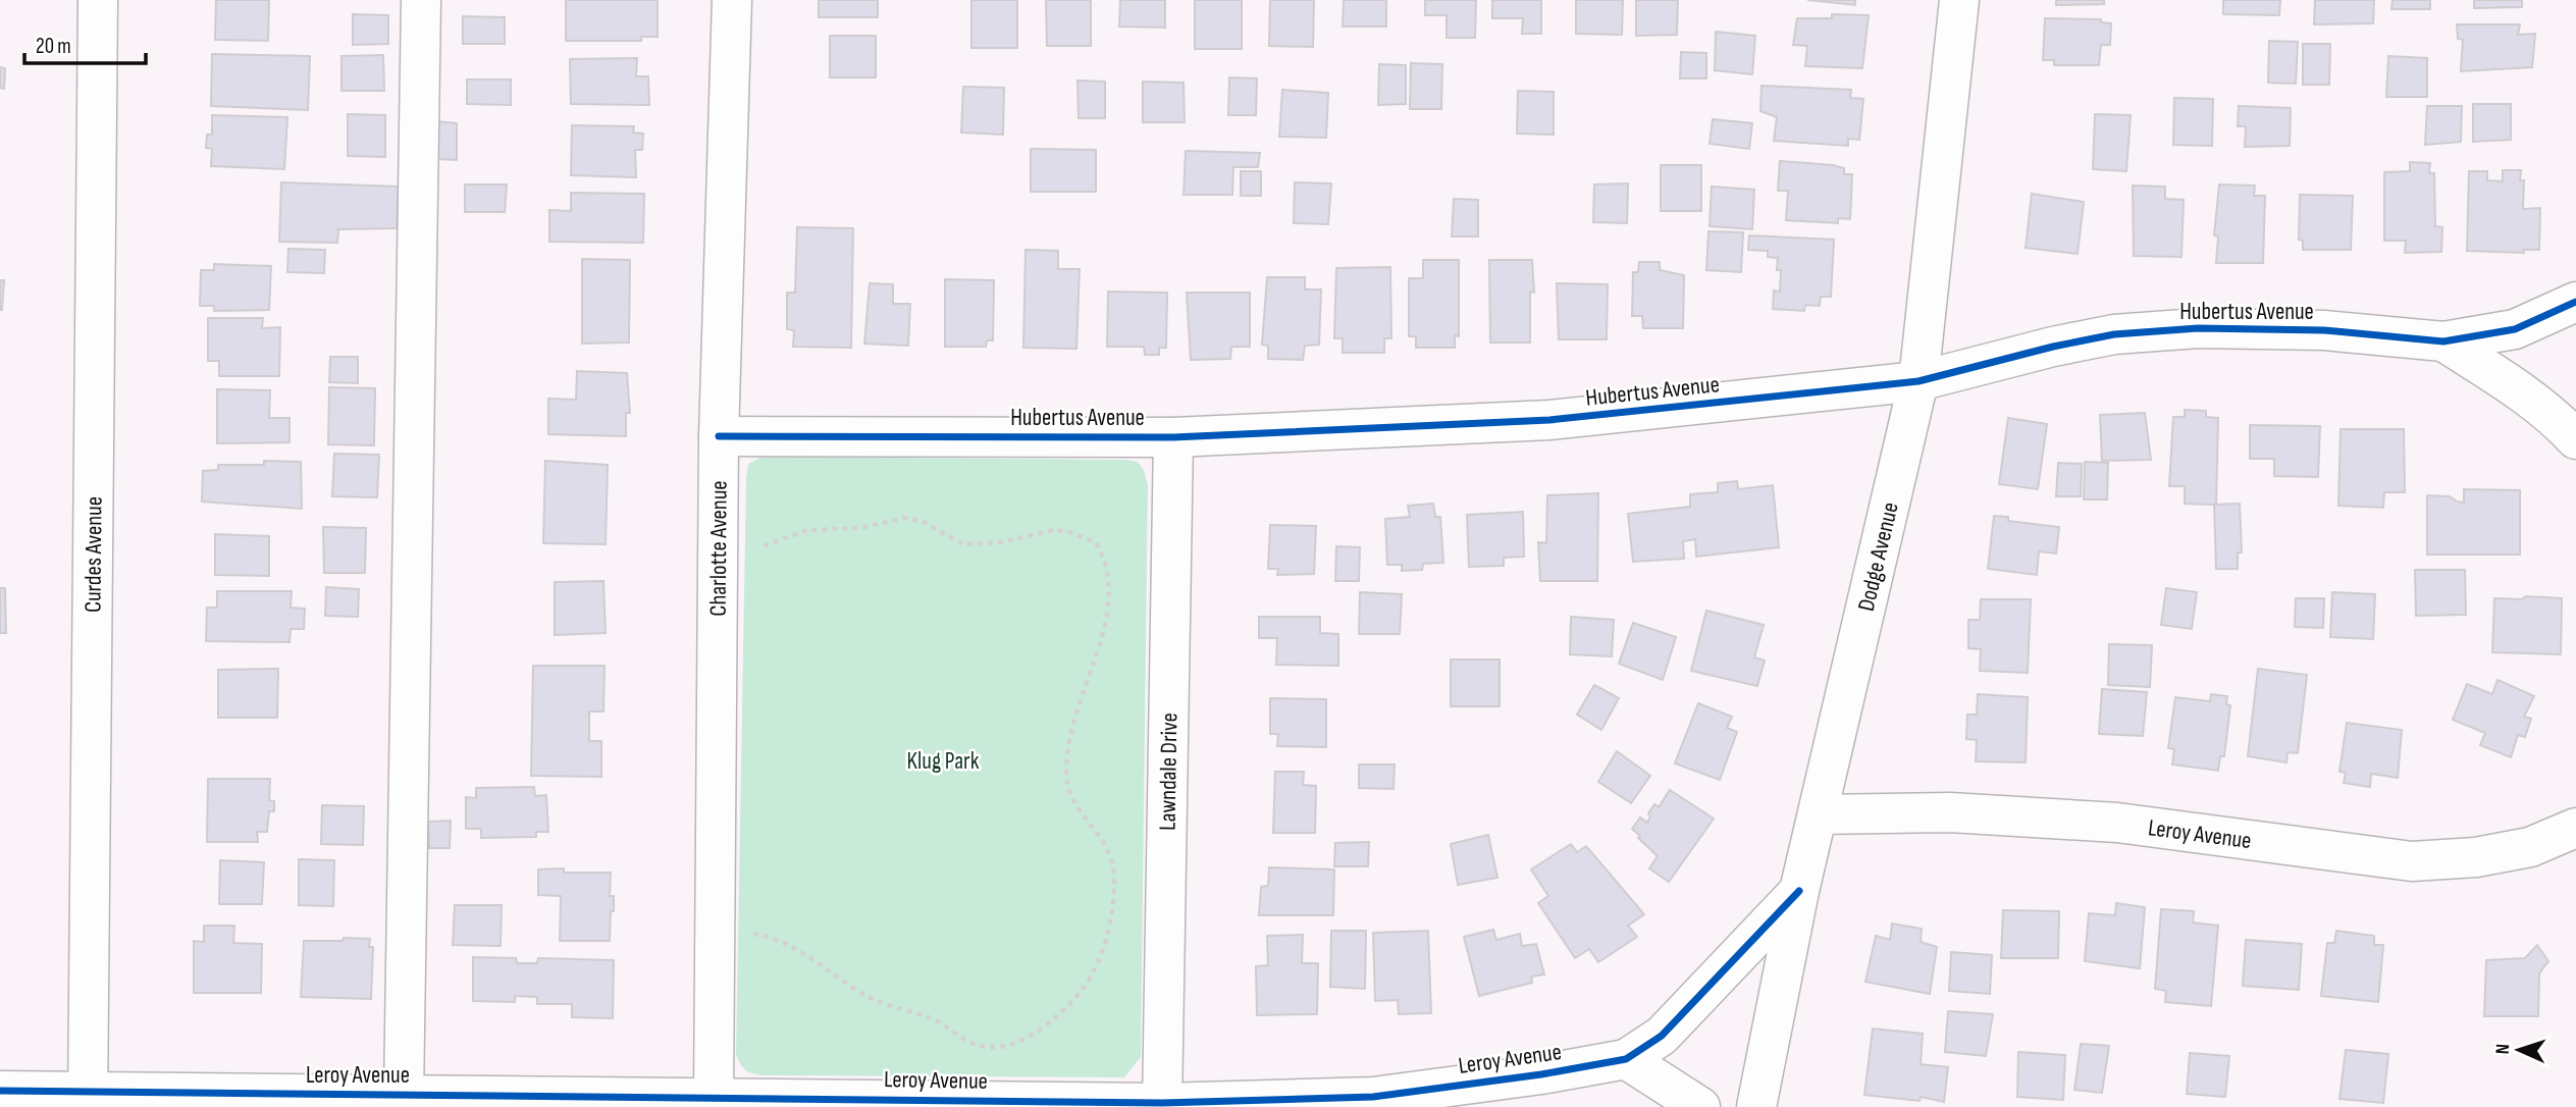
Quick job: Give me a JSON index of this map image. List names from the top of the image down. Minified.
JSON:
{"streets":{"street":["Hubertus Avenue","Charlotte Avenue","Curdes Avenue","Dodge Avenue","Lawndale Drive","Leroy Avenue"]},"crossings":[["Hubertus Avenue","Charlotte Avenue"],["Hubertus Avenue","Dodge Avenue"],["Hubertus Avenue","Lawndale Drive"],["Charlotte Avenue","Leroy Avenue"],["Curdes Avenue","Leroy Avenue"],["Dodge Avenue","Leroy Avenue"],["Lawndale Drive","Leroy Avenue"]],"parks":["Klug Park"],"scale_bar":"20 m","north":"left"}
